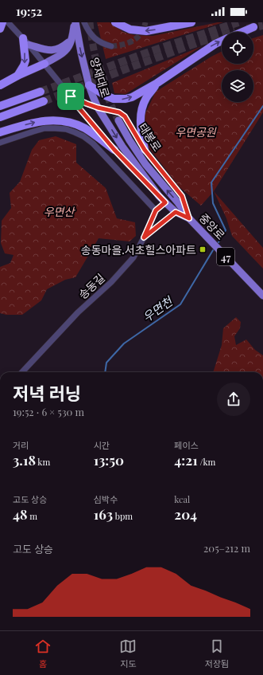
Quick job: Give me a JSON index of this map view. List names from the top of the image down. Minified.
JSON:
{"streets":{"main road":["양재대로","중앙로","47"],"street":["태봉로","송동길"]},"crossings":[["양재대로","태봉로"],["양재대로","중앙로"],["양재대로","송동길"],["태봉로","중앙로"]],"one_way":["양재대로","중앙로"],"water":["우면천"],"parks":["우면공원","우면산"],"places":{"transit":["송동마을.서초힐스아파트"]},"page":{"status":"19:52","heading":["저녁 러닝","19:52 · 6 × 530 m"],"stats":[["거리","3.18 km"],["시간","13:50"],["페이스","4:21 /km"],["고도 상승","48 m"],["심박수","163 bpm"],["kcal","204"]],"chart":["고도 상승","205–212 m"],"tabs":["홈","지도","저장됨"]}}
